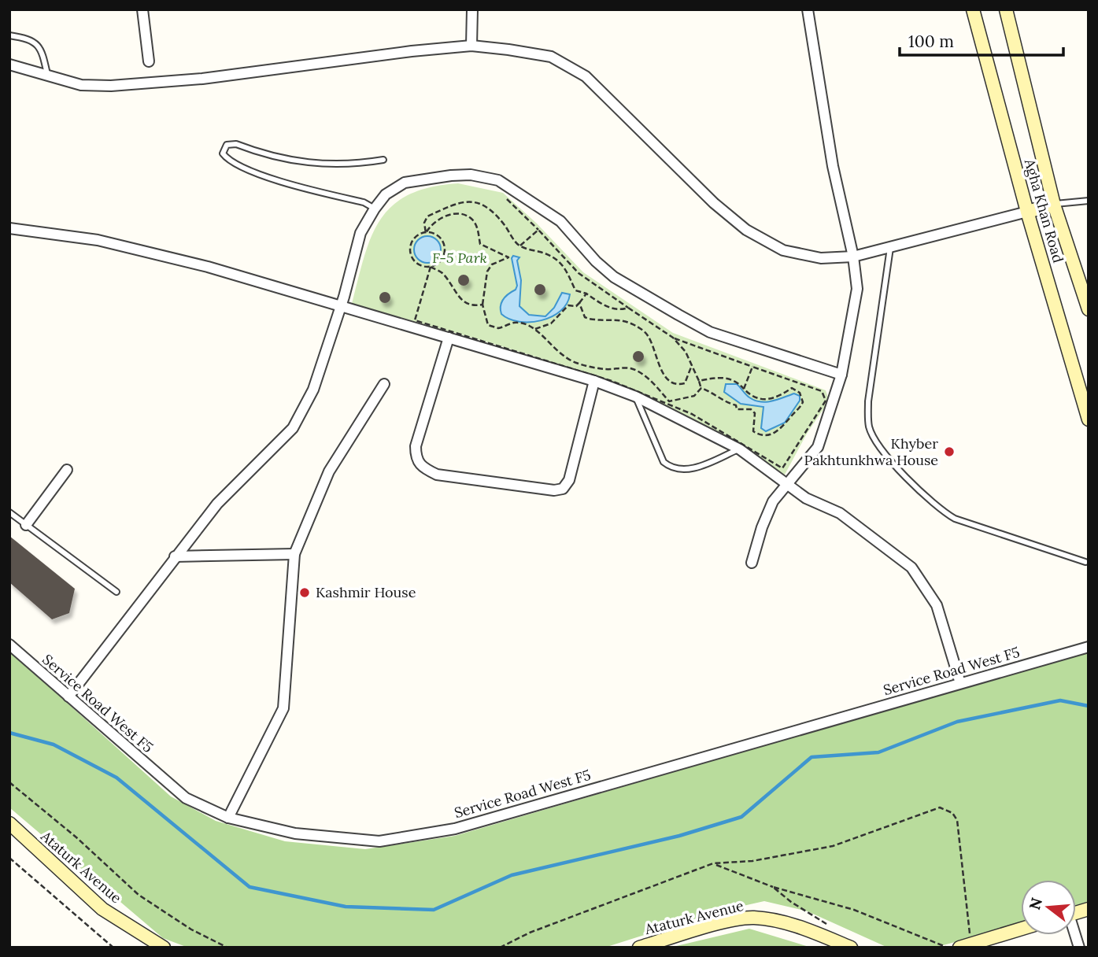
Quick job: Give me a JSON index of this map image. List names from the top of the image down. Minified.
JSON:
{"streets":{"street":["Agha Khan Road","Service Road West F5","Ataturk Avenue"]},"parks":["F-5 Park"],"places":["Khyber Pakhtunkhwa House","Kashmir House"],"scale_bar":"100 m","north":"left"}
